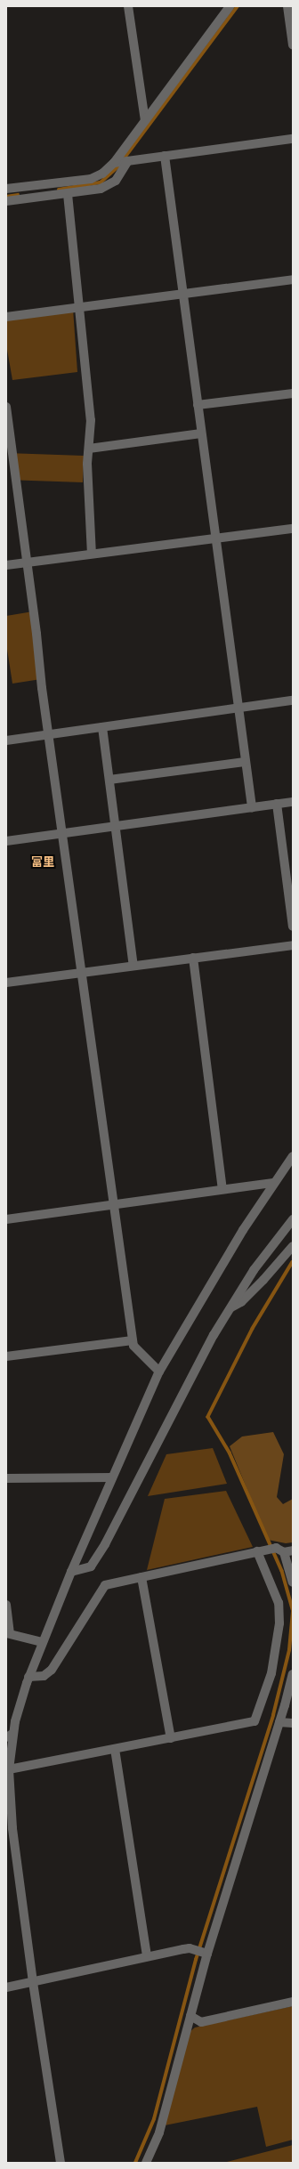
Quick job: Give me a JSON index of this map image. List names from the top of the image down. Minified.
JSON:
{"districts":["富里"]}
